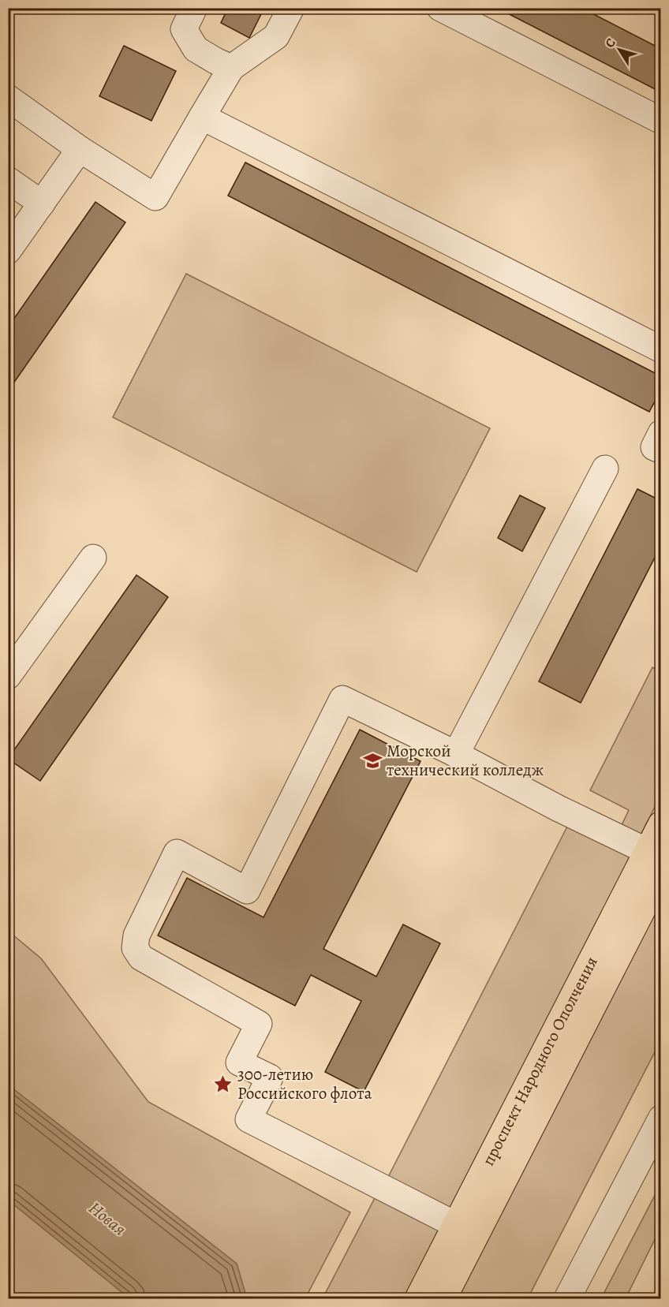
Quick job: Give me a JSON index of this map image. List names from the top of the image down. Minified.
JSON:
{"streets":{"main road":["проспект Народного Ополчения"]},"water":["Новая"],"places":{"school or university":["Морской технический колледж"],"place":["300-летию Российского флота"]},"north":"top left"}
